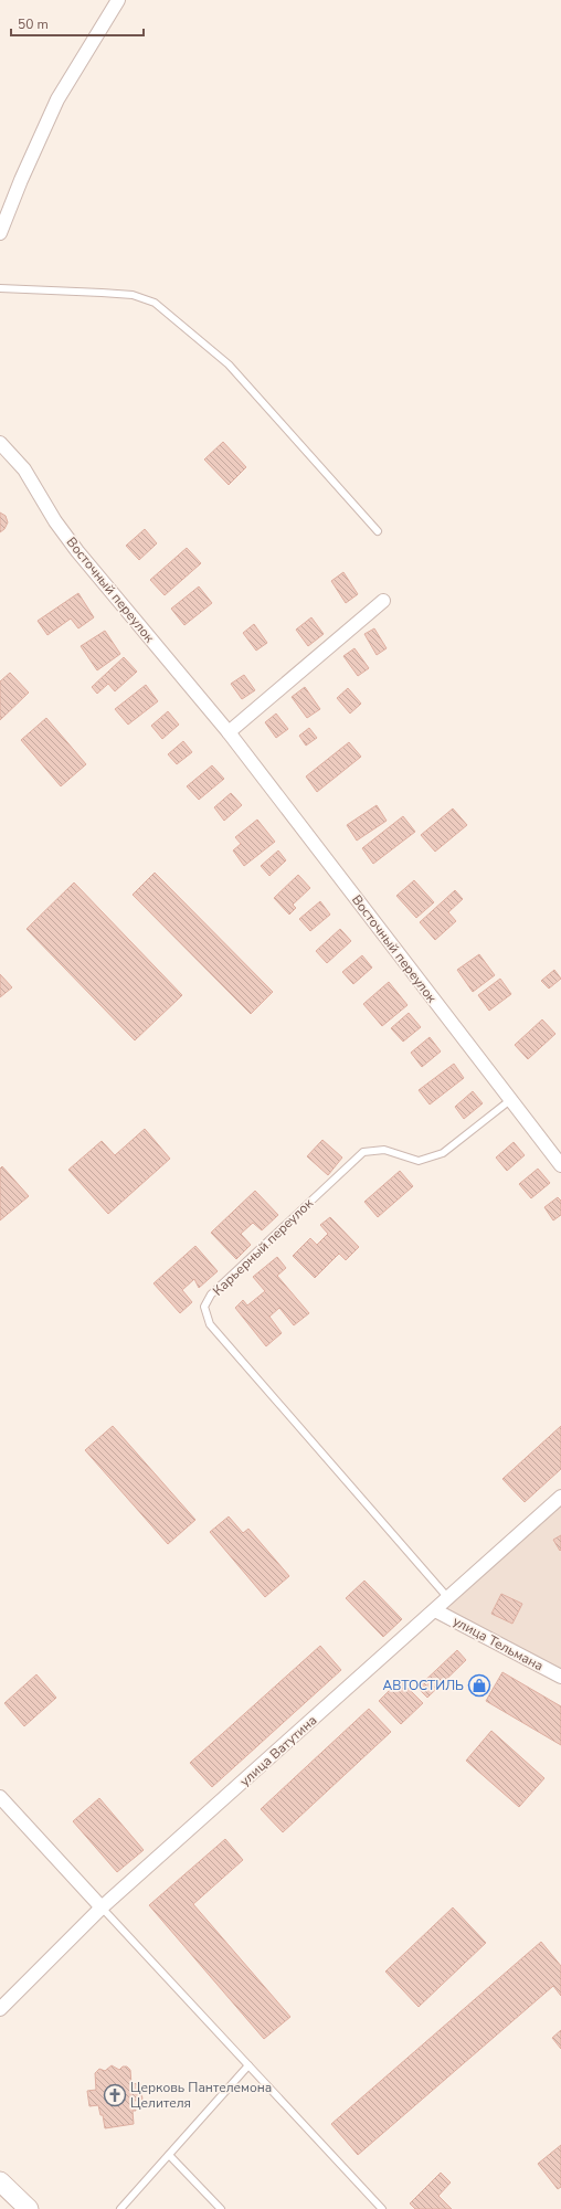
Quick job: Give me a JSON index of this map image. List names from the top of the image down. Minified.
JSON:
{"streets":{"street":["Восточный переулок","улица Тельмана","улица Ватутина"],"lane":["Карьерный переулок"]},"crossings":[["Восточный переулок","Карьерный переулок"],["Карьерный переулок","улица Ватутина"],["улица Тельмана","улица Ватутина"]],"places":{"shop":["АВТОСТИЛЬ"],"church":["Церковь Пантелемона Целителя"]},"scale_bar":"50 m"}
